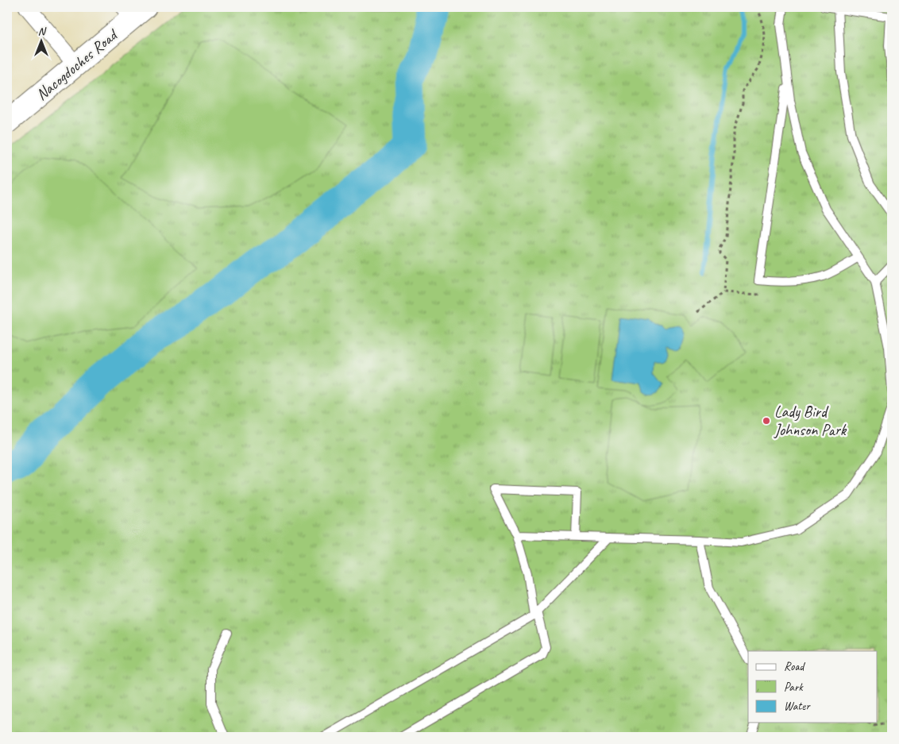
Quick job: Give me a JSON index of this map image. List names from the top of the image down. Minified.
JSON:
{"streets":{"main road":["Nacogdoches Road"]},"places":["Lady Bird Johnson Park"],"legend":["Road","Park","Water"],"north":"top"}
